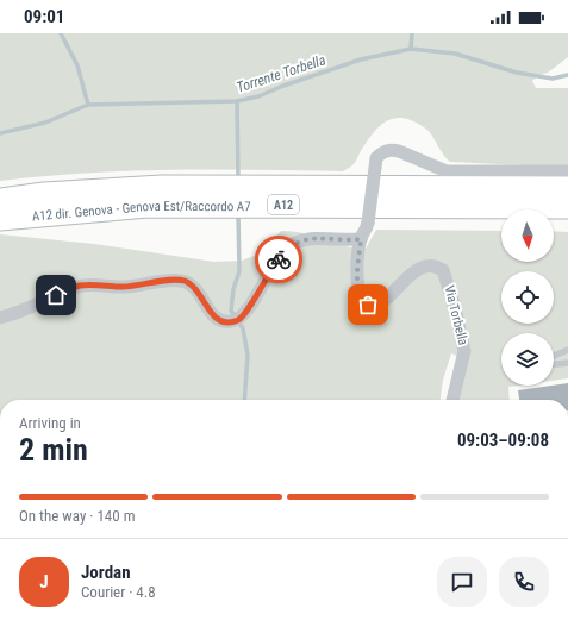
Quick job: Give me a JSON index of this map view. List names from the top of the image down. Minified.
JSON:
{"streets":{"highway":["A12","A12 dir. Genova - Genova Est/Raccordo A7"],"street":["Via Torbella"]},"water":["Torrente Torbella"],"north":"bottom","page":{"status":"09:01","heading":["2 min","Arriving in","09:03–09:08"],"panel":["Jordan","Courier · 4.8"],"bar":"On the way · 140 m","round":"J"}}
